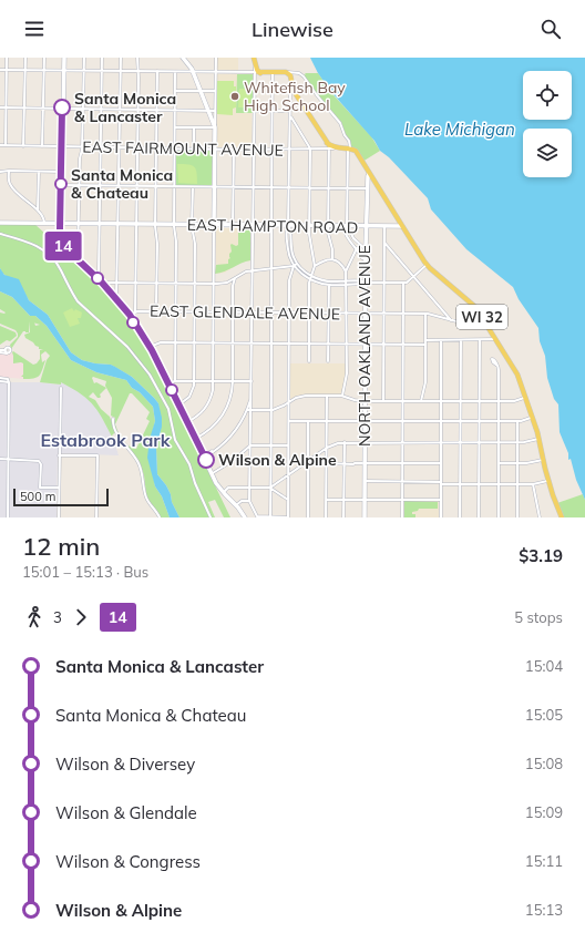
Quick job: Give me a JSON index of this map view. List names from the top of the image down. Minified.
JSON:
{"streets":{"main road":["EAST FAIRMOUNT AVENUE","EAST HAMPTON ROAD","WI 32","NORTH OAKLAND AVENUE"],"street":["EAST GLENDALE AVENUE"]},"crossings":[["EAST FAIRMOUNT AVENUE","WI 32"],["EAST HAMPTON ROAD","WI 32"],["EAST HAMPTON ROAD","NORTH OAKLAND AVENUE"],["EAST GLENDALE AVENUE","WI 32"],["EAST GLENDALE AVENUE","NORTH OAKLAND AVENUE"],["WI 32","NORTH OAKLAND AVENUE"]],"districts":["Estabrook Park"],"water":["Lake Michigan"],"places":["Whitefish Bay High School","Santa Monica & Lancaster","Santa Monica & Chateau","Wilson & Alpine"],"lines":["bus line 14"],"scale_bar":"500 m","page":{"header":"Linewise","on_map":"14","scale":"500 m","heading":["12 min","15:01 – 15:13 · Bus","$3.19"],"legs":["3","14","5 stops"],"list":[{"name":"Santa Monica & Lancaster","value":"15:04"},{"name":"Santa Monica & Chateau","value":"15:05"},{"name":"Wilson & Diversey","value":"15:08"},{"name":"Wilson & Glendale","value":"15:09"},{"name":"Wilson & Congress","value":"15:11"},{"name":"Wilson & Alpine","value":"15:13"}]}}
